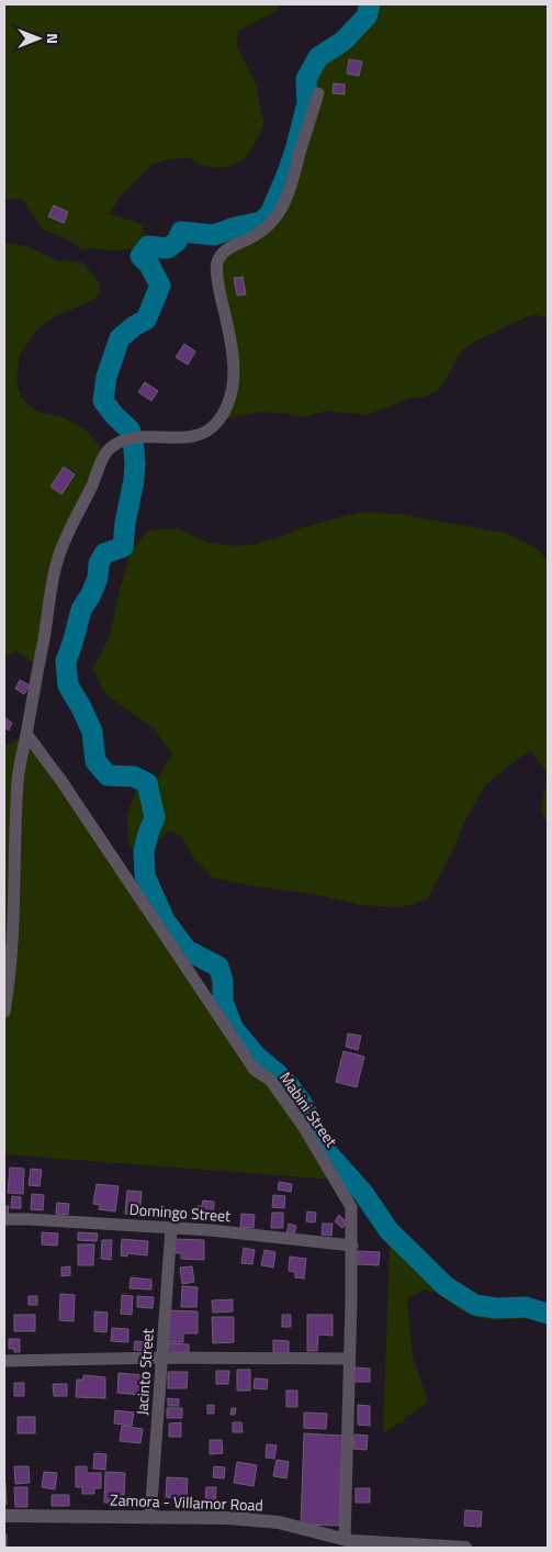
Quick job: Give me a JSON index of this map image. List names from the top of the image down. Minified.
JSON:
{"streets":{"main road":["Zamora - Villamor Road"],"street":["Mabini Street","Domingo Street","Jacinto Street"]},"crossings":[["Mabini Street","Domingo Street"],["Mabini Street","Zamora - Villamor Road"],["Domingo Street","Jacinto Street"],["Jacinto Street","Zamora - Villamor Road"]],"north":"right"}
